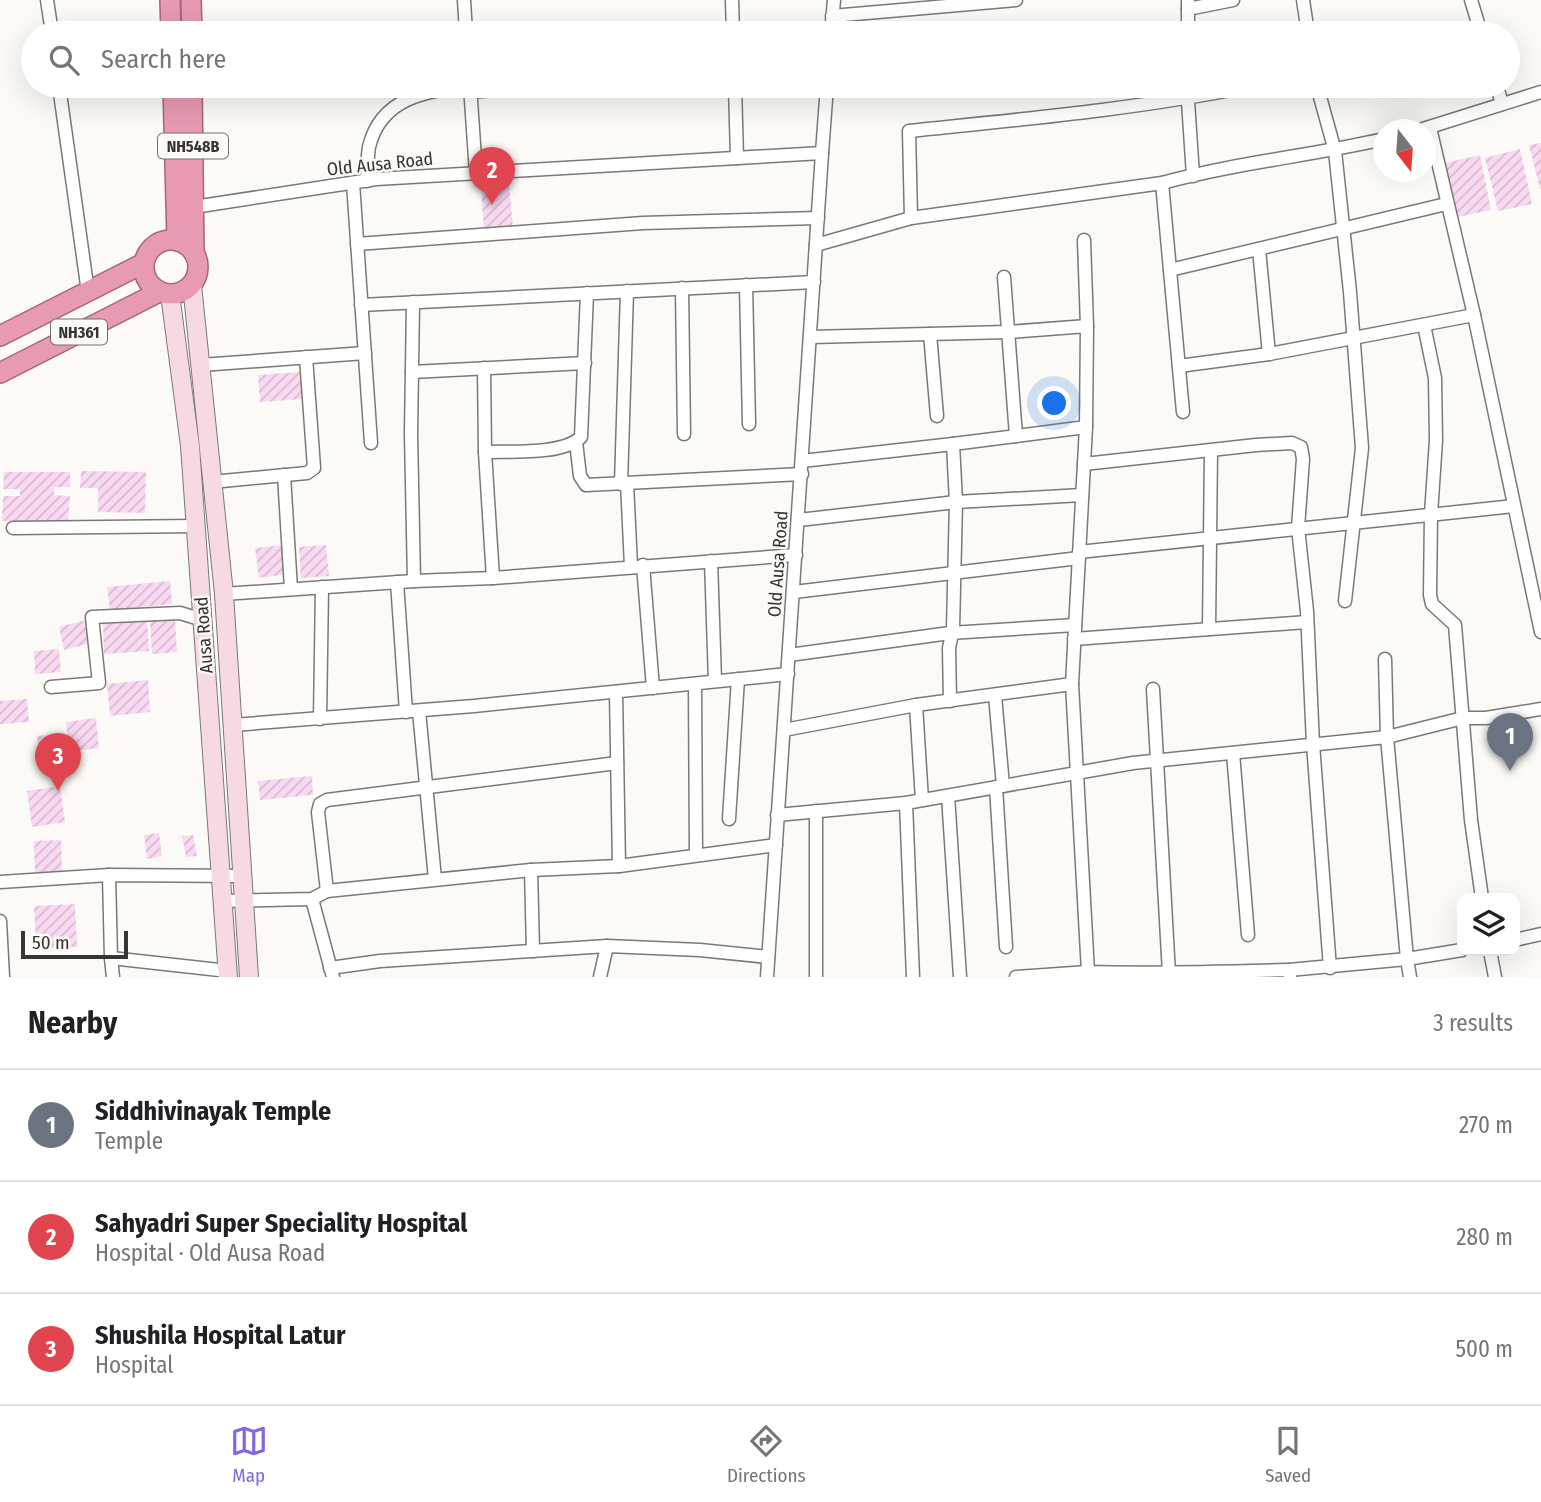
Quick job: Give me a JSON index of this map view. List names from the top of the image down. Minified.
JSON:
{"streets":{"highway":["NH548B","NH361","Ausa Road"],"street":["Old Ausa Road"]},"crossings":[["NH548B","Old Ausa Road"],["NH361","Ausa Road"]],"scale_bar":"50 m","north":"bottom","page":{"search":"Search here","pins":["2","1","3"],"scale":"50 m","heading":["Nearby","3 results"],"list":[{"mark":"1","name":"Siddhivinayak Temple","note":"Temple","value":"270 m"},{"mark":"2","name":"Sahyadri Super Speciality Hospital","note":"Hospital · Old Ausa Road","value":"280 m"},{"mark":"3","name":"Shushila Hospital Latur","note":"Hospital","value":"500 m"}],"nav":["Map","Directions","Saved"]}}
